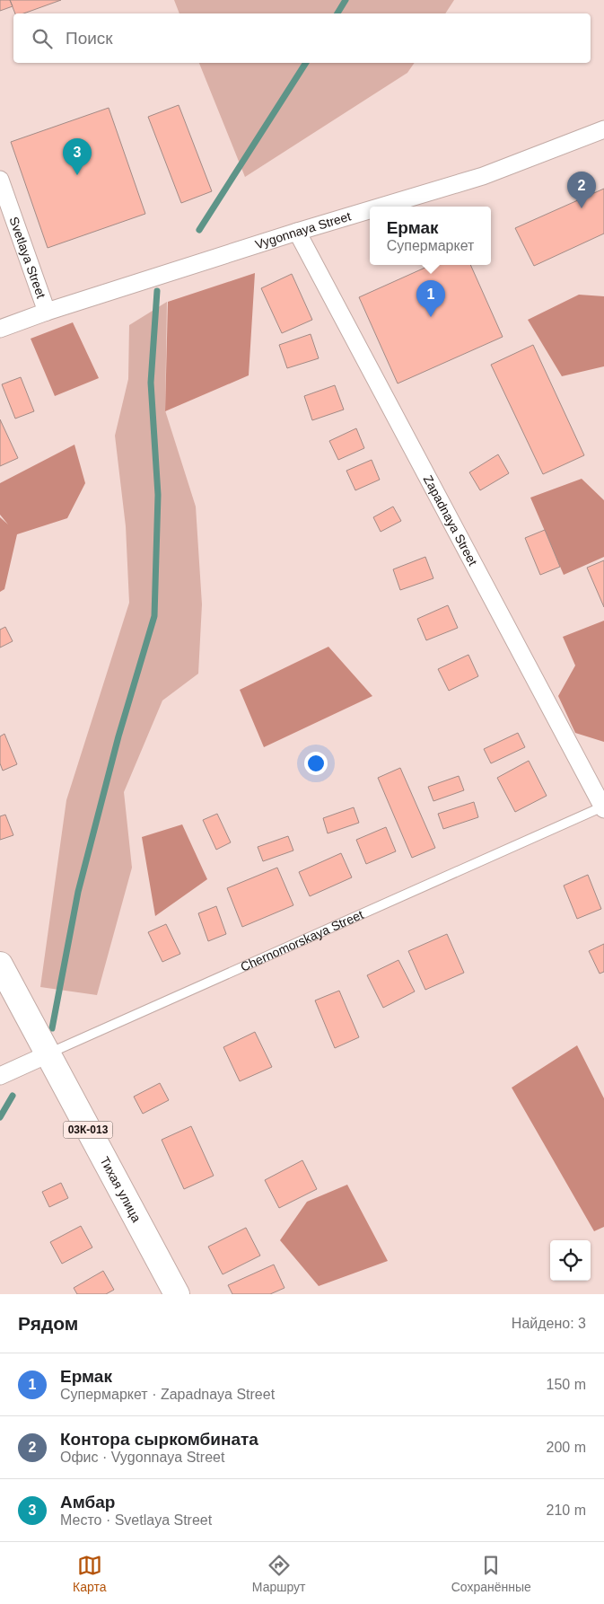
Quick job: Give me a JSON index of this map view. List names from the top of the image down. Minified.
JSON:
{"streets":{"main road":["03К-013","Тихая улица"],"street":["Vygonnaya Street","Svetlaya Street","Zapadnaya Street","Chernomorskaya Street"]},"crossings":[["Vygonnaya Street","Svetlaya Street"],["Vygonnaya Street","Zapadnaya Street"],["Zapadnaya Street","Chernomorskaya Street"],["Chernomorskaya Street","Тихая улица"]],"page":{"search":"Поиск","pins":["3","2","1"],"popup":["Ермак","Супермаркет"],"heading":["Рядом","Найдено: 3"],"list":[{"mark":"1","name":"Ермак","note":"Супермаркет · Zapadnaya Street","value":"150 m"},{"mark":"2","name":"Контора сыркомбината","note":"Офис · Vygonnaya Street","value":"200 m"},{"mark":"3","name":"Амбар","note":"Место · Svetlaya Street","value":"210 m"}],"nav":["Карта","Маршрут","Сохранённые"]}}
